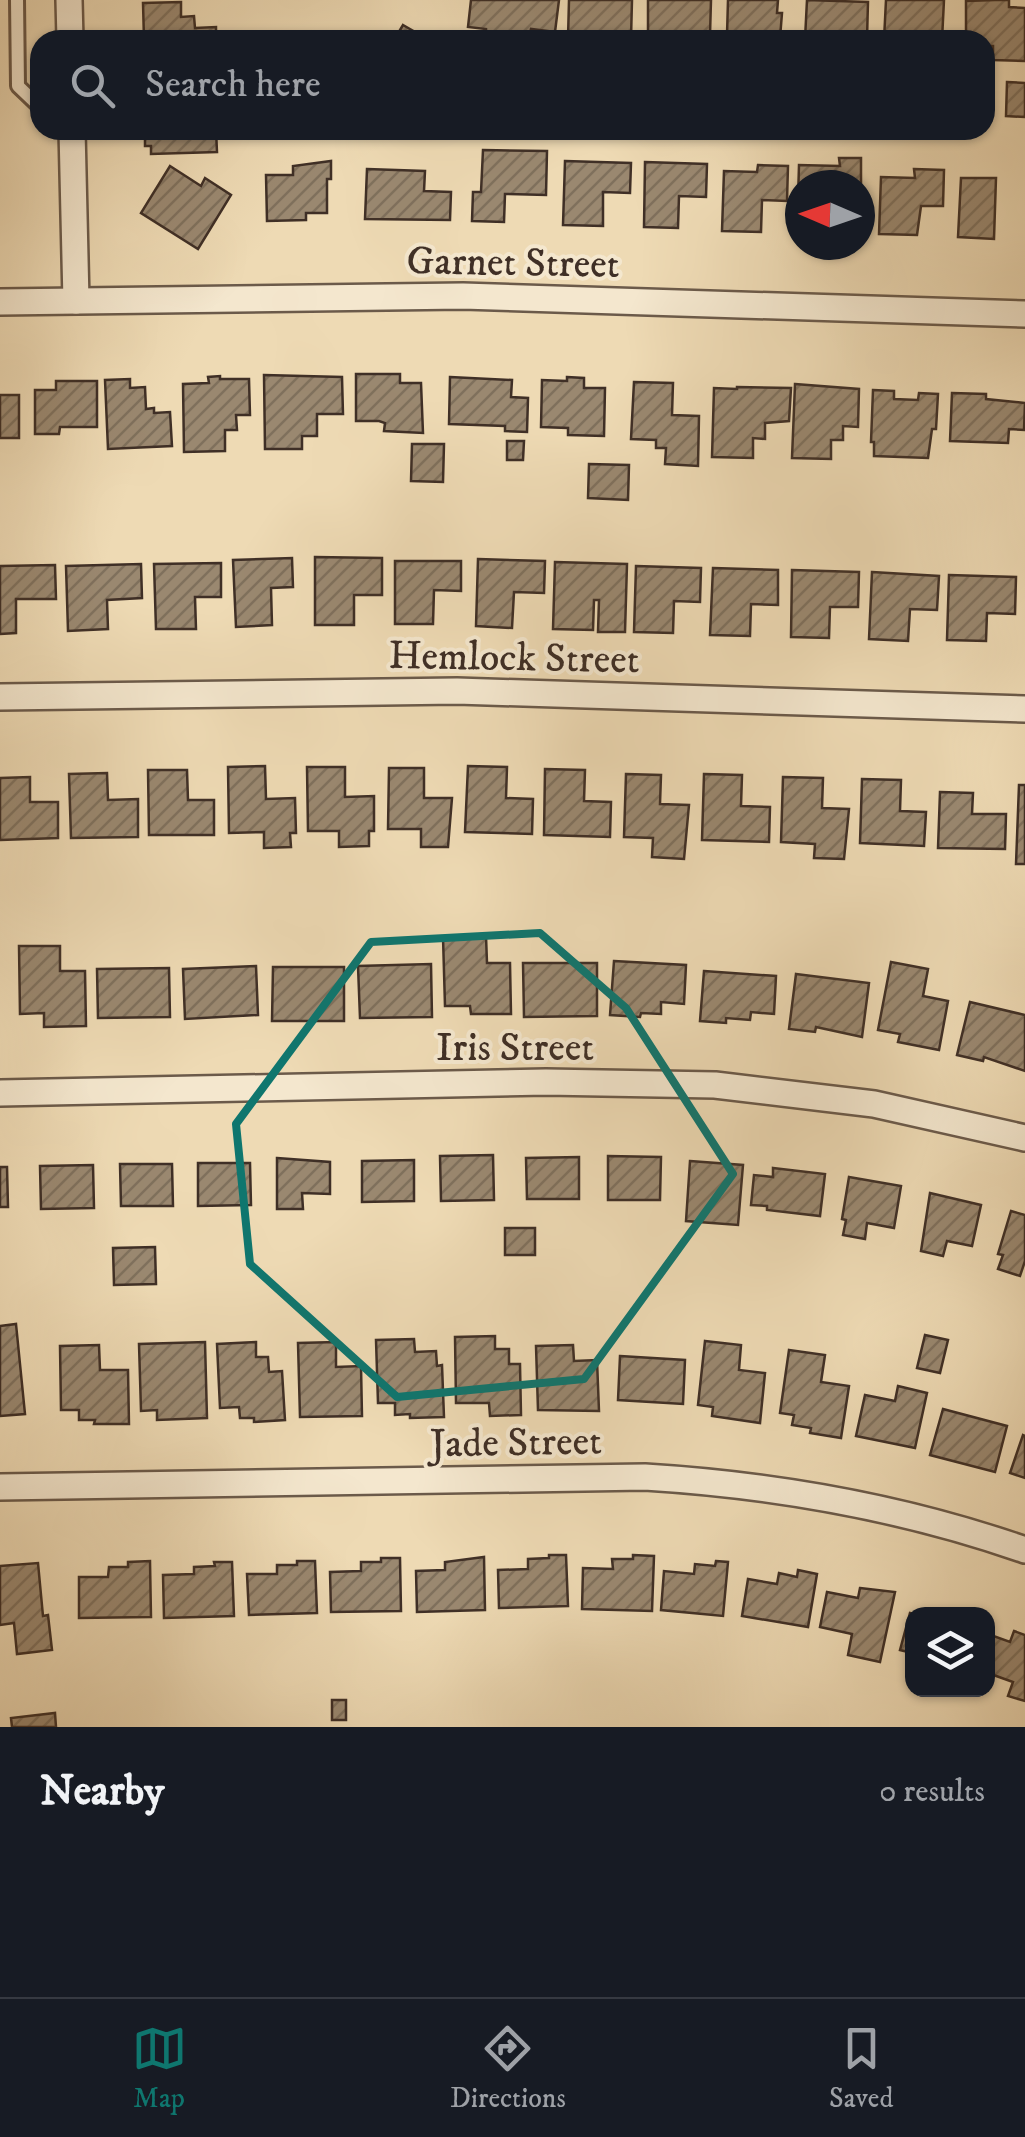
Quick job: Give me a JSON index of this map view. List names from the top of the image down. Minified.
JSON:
{"streets":{"street":["Garnet Street","Hemlock Street","Iris Street","Jade Street"]},"north":"left","page":{"search":"Search here","heading":["Nearby","0 results"],"nav":["Map","Directions","Saved"]}}
